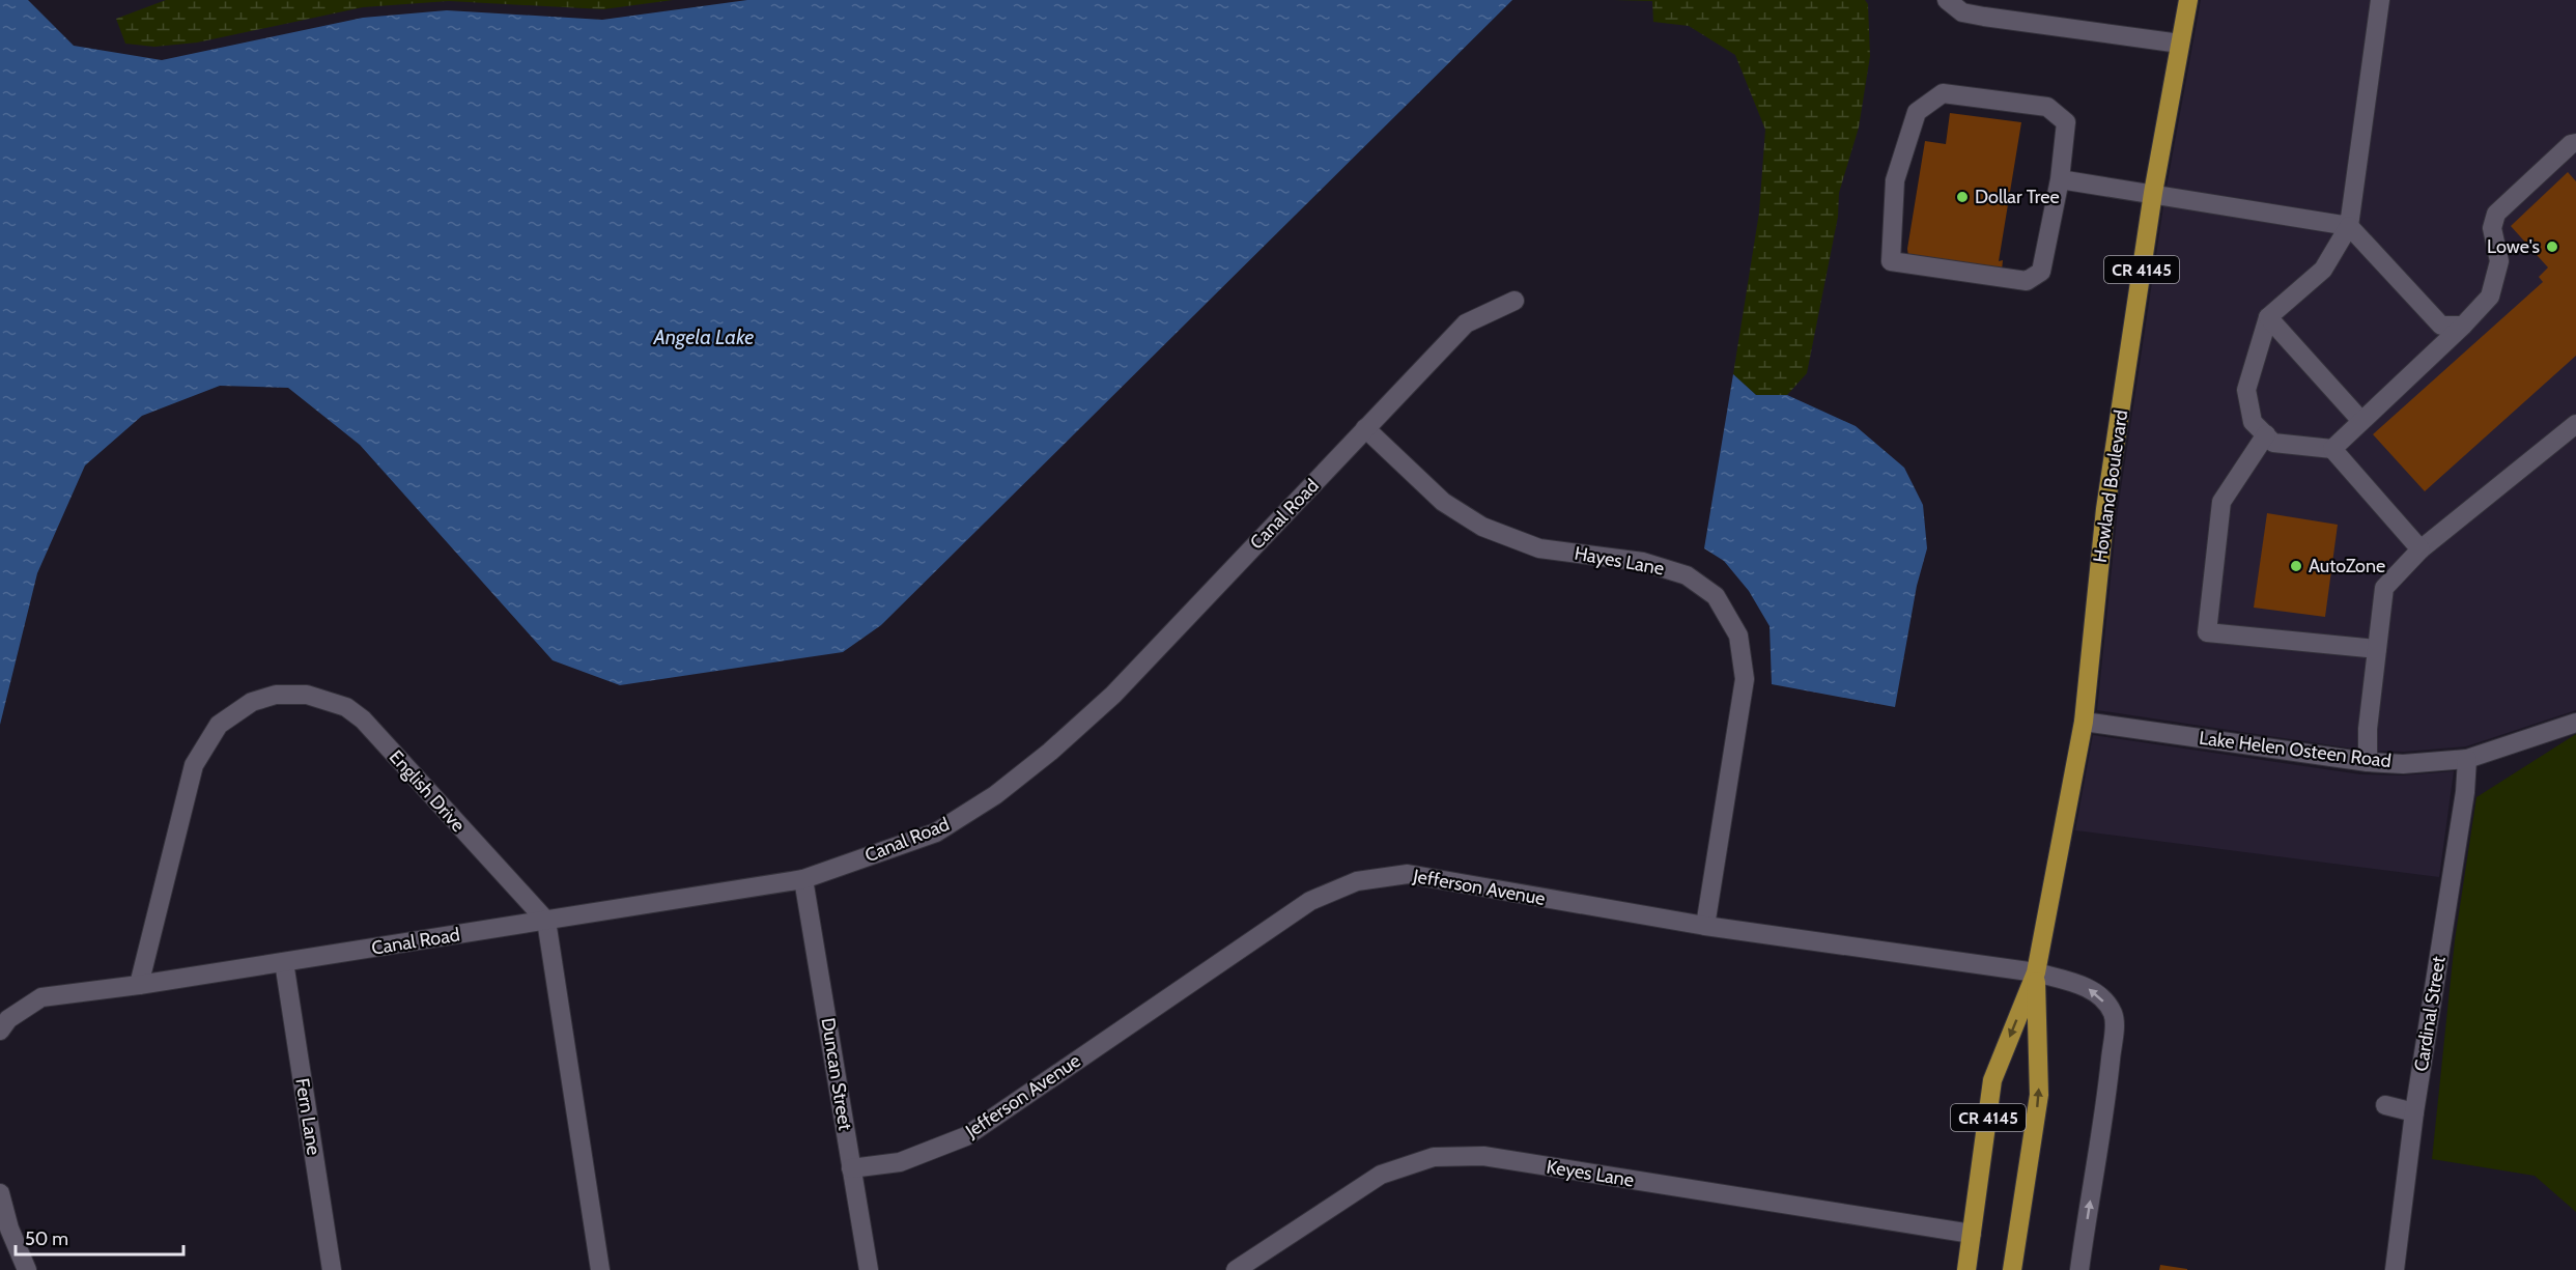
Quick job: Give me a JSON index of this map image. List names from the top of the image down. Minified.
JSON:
{"streets":{"main road":["CR 4145","Howland Boulevard"],"street":["Canal Road","Hayes Lane","Lake Helen Osteen Road","English Drive","Jefferson Avenue","Cardinal Street","Duncan Street","Fern Lane","Keyes Lane"]},"crossings":[["Howland Boulevard","Lake Helen Osteen Road"],["Howland Boulevard","Jefferson Avenue"],["Howland Boulevard","Keyes Lane"],["Canal Road","Hayes Lane"],["Canal Road","English Drive"],["Canal Road","Duncan Street"],["Canal Road","Fern Lane"],["Hayes Lane","Jefferson Avenue"],["Lake Helen Osteen Road","Cardinal Street"],["Jefferson Avenue","Duncan Street"]],"water":["Angela Lake"],"places":["Dollar Tree","Lowe's","AutoZone"],"scale_bar":"50 m"}
